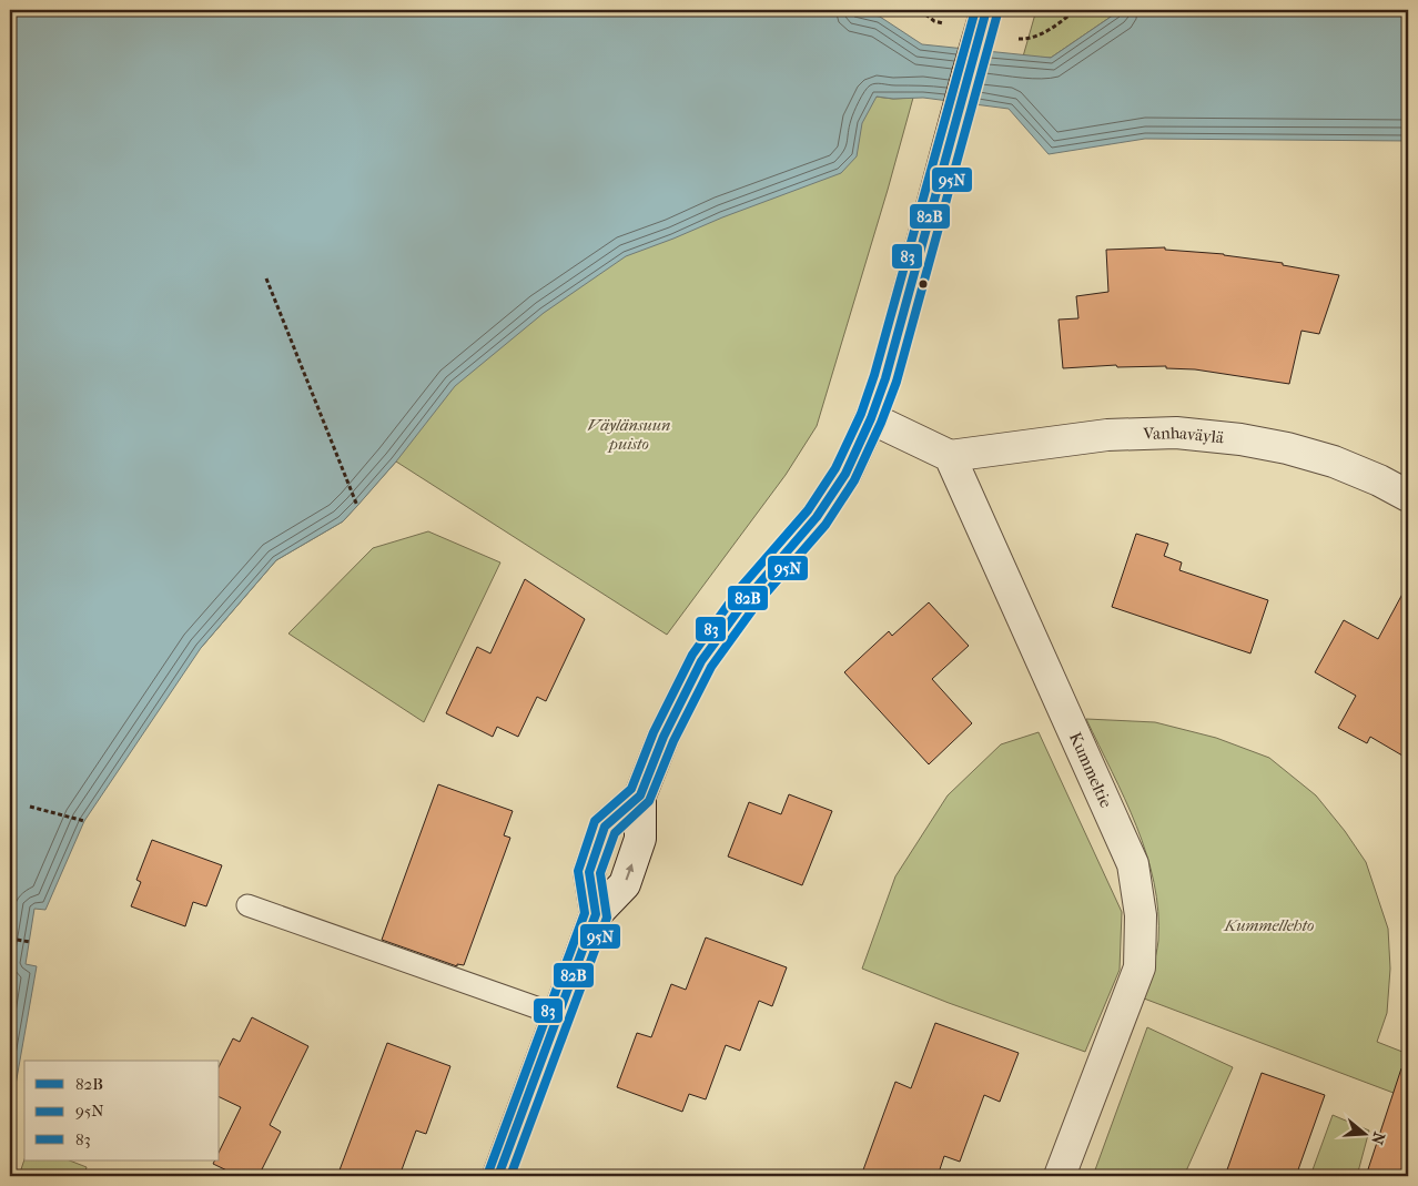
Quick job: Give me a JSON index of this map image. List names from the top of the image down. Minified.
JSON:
{"streets":{"street":["Vanhaväylä","Kummeltie"]},"crossings":[["Vanhaväylä","Kummeltie"]],"parks":["Väylänsuun puisto","Kummellehto"],"lines":["transit line 82B","transit line 83","transit line 95N"],"legend":["82B","95N","83"],"north":"right"}
